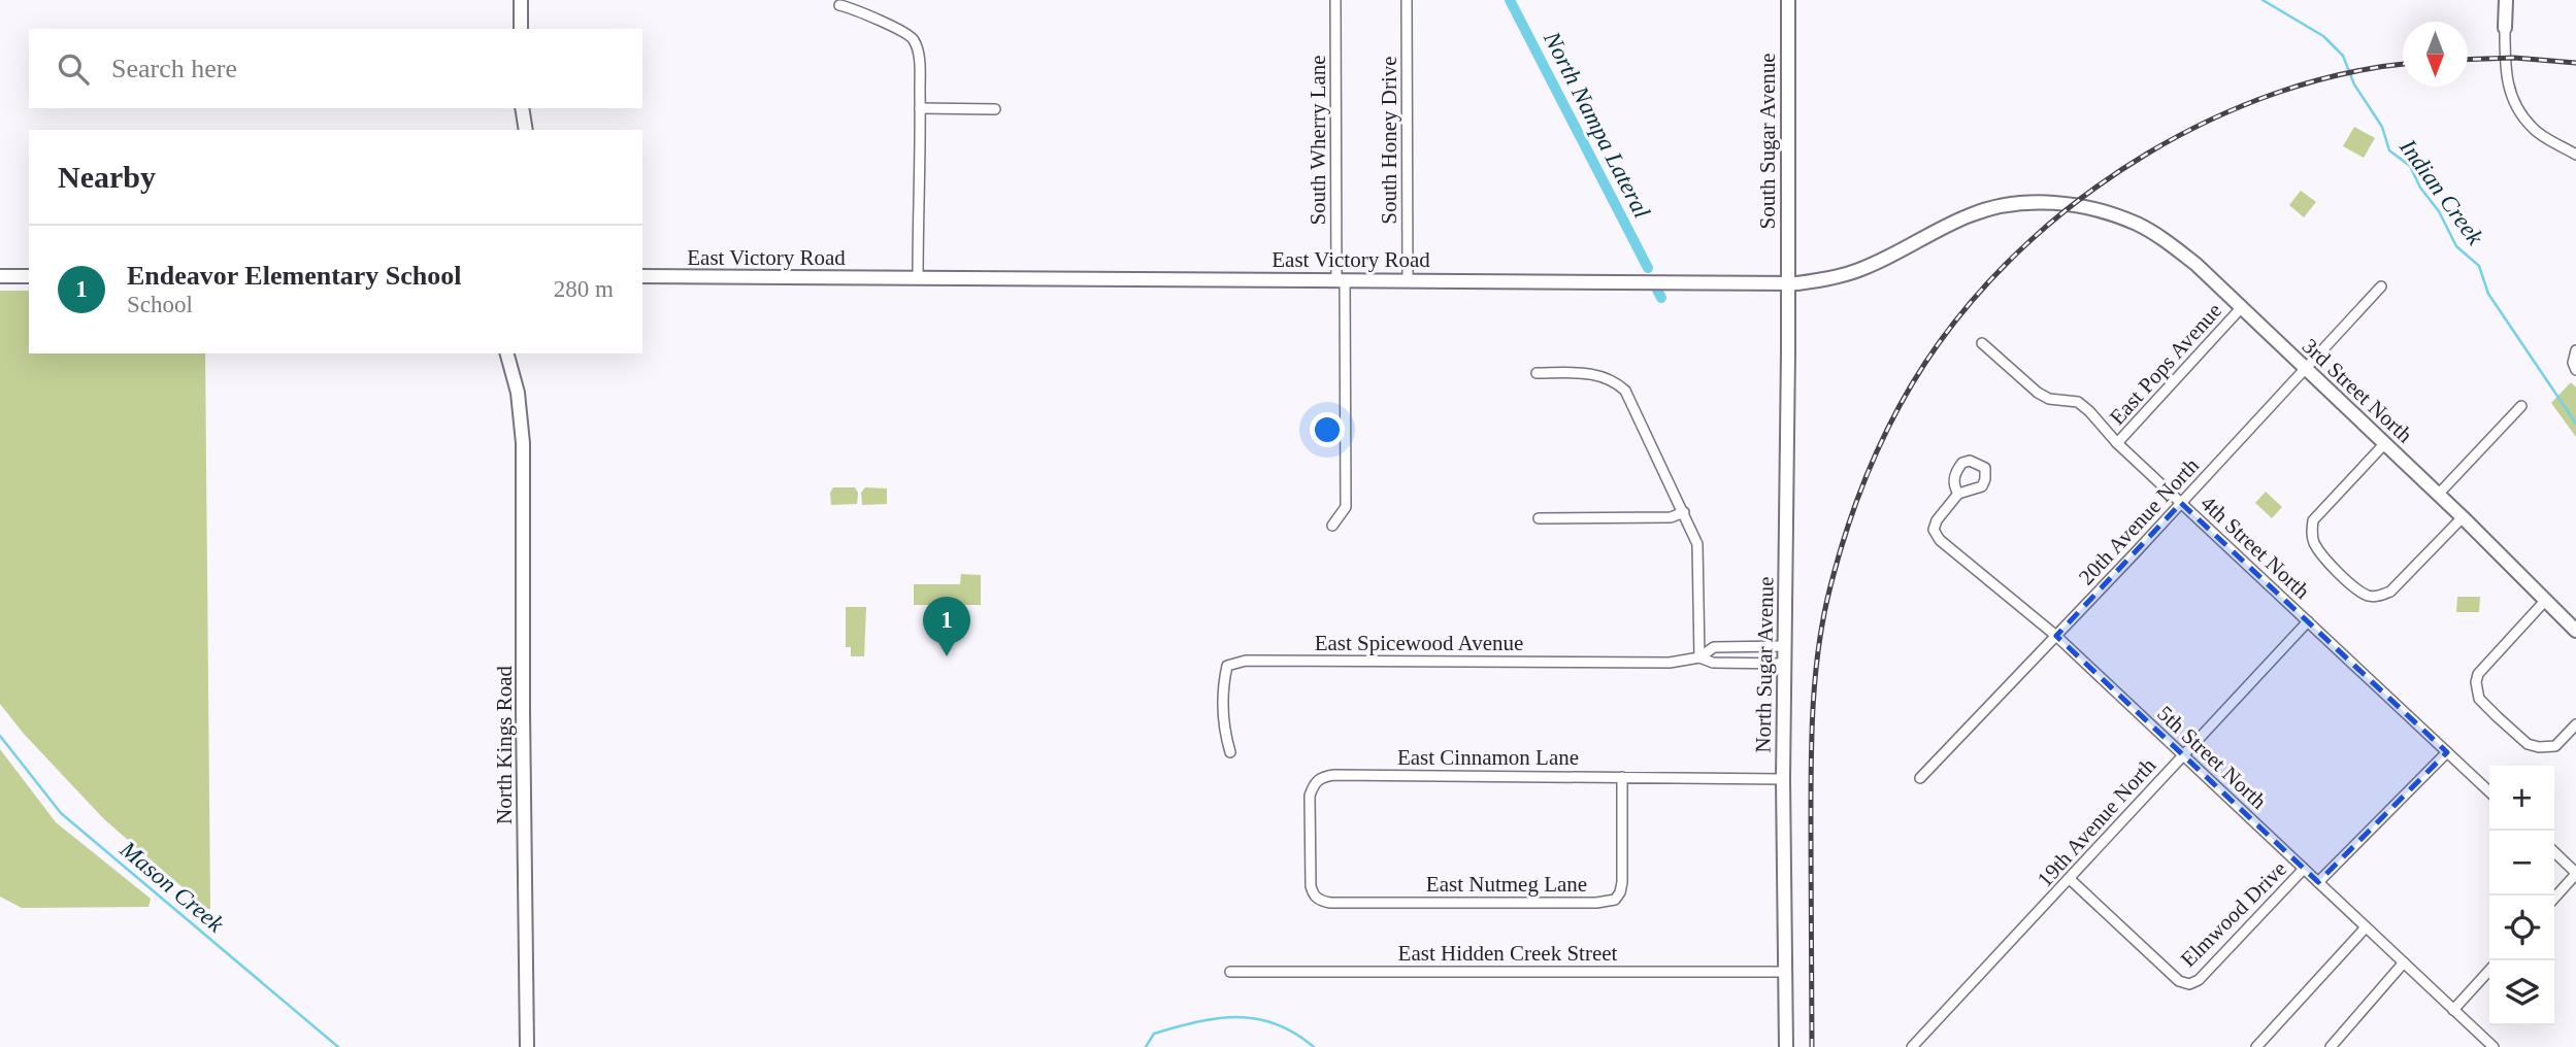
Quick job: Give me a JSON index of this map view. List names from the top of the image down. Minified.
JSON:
{"streets":{"street":["South Wherry Lane","South Honey Drive","South Sugar Avenue","East Victory Road","East Pops Avenue","3rd Street North","20th Avenue North","4th Street North","East Spicewood Avenue","North Sugar Avenue","North Kings Road","East Cinnamon Lane","5th Street North","19th Avenue North","East Nutmeg Lane","Elmwood Drive","East Hidden Creek Street"]},"crossings":[["South Wherry Lane","East Victory Road"],["South Honey Drive","East Victory Road"],["South Sugar Avenue","East Victory Road"],["South Sugar Avenue","North Sugar Avenue"],["East Victory Road","3rd Street North"],["East Victory Road","North Sugar Avenue"],["East Pops Avenue","3rd Street North"],["East Pops Avenue","4th Street North"],["3rd Street North","20th Avenue North"],["20th Avenue North","4th Street North"],["20th Avenue North","5th Street North"],["4th Street North","19th Avenue North"],["East Spicewood Avenue","North Sugar Avenue"],["North Sugar Avenue","East Cinnamon Lane"],["North Sugar Avenue","East Hidden Creek Street"],["East Cinnamon Lane","East Nutmeg Lane"],["5th Street North","19th Avenue North"],["5th Street North","Elmwood Drive"],["19th Avenue North","Elmwood Drive"]],"water":["North Nampa Lateral","Indian Creek","Mason Creek"],"north":"bottom","page":{"search":"Search here","heading":"Nearby","list":[{"mark":"1","name":"Endeavor Elementary School","note":"School","value":"280 m"}],"pins":"1","map_buttons":["+","−"]}}
